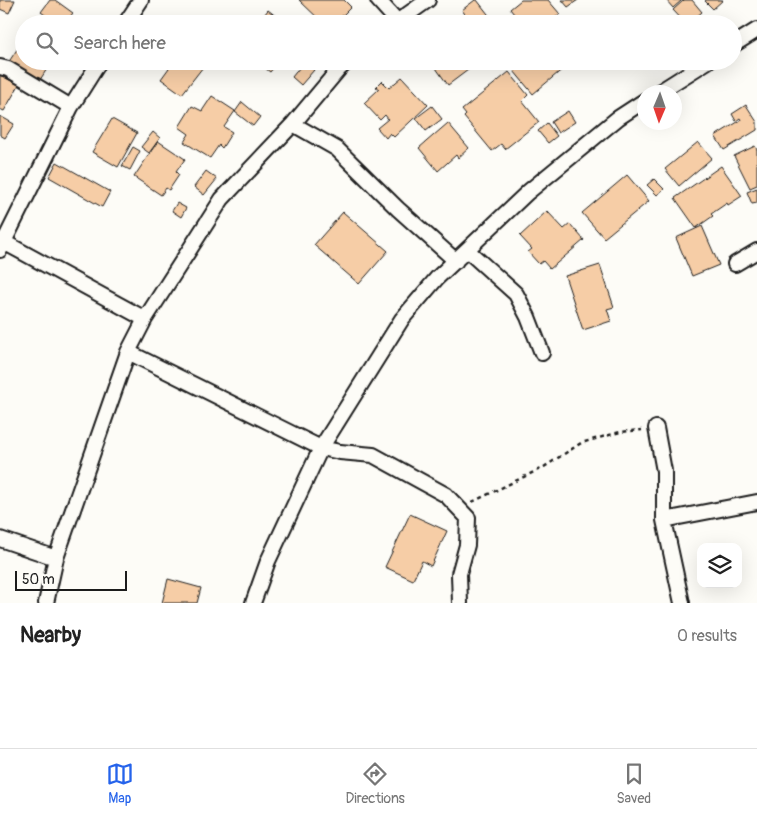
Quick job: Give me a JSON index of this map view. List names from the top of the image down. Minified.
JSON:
{"scale_bar":"50 m","north":"bottom","page":{"search":"Search here","scale":"50 m","heading":["Nearby","0 results"],"nav":["Map","Directions","Saved"]}}
